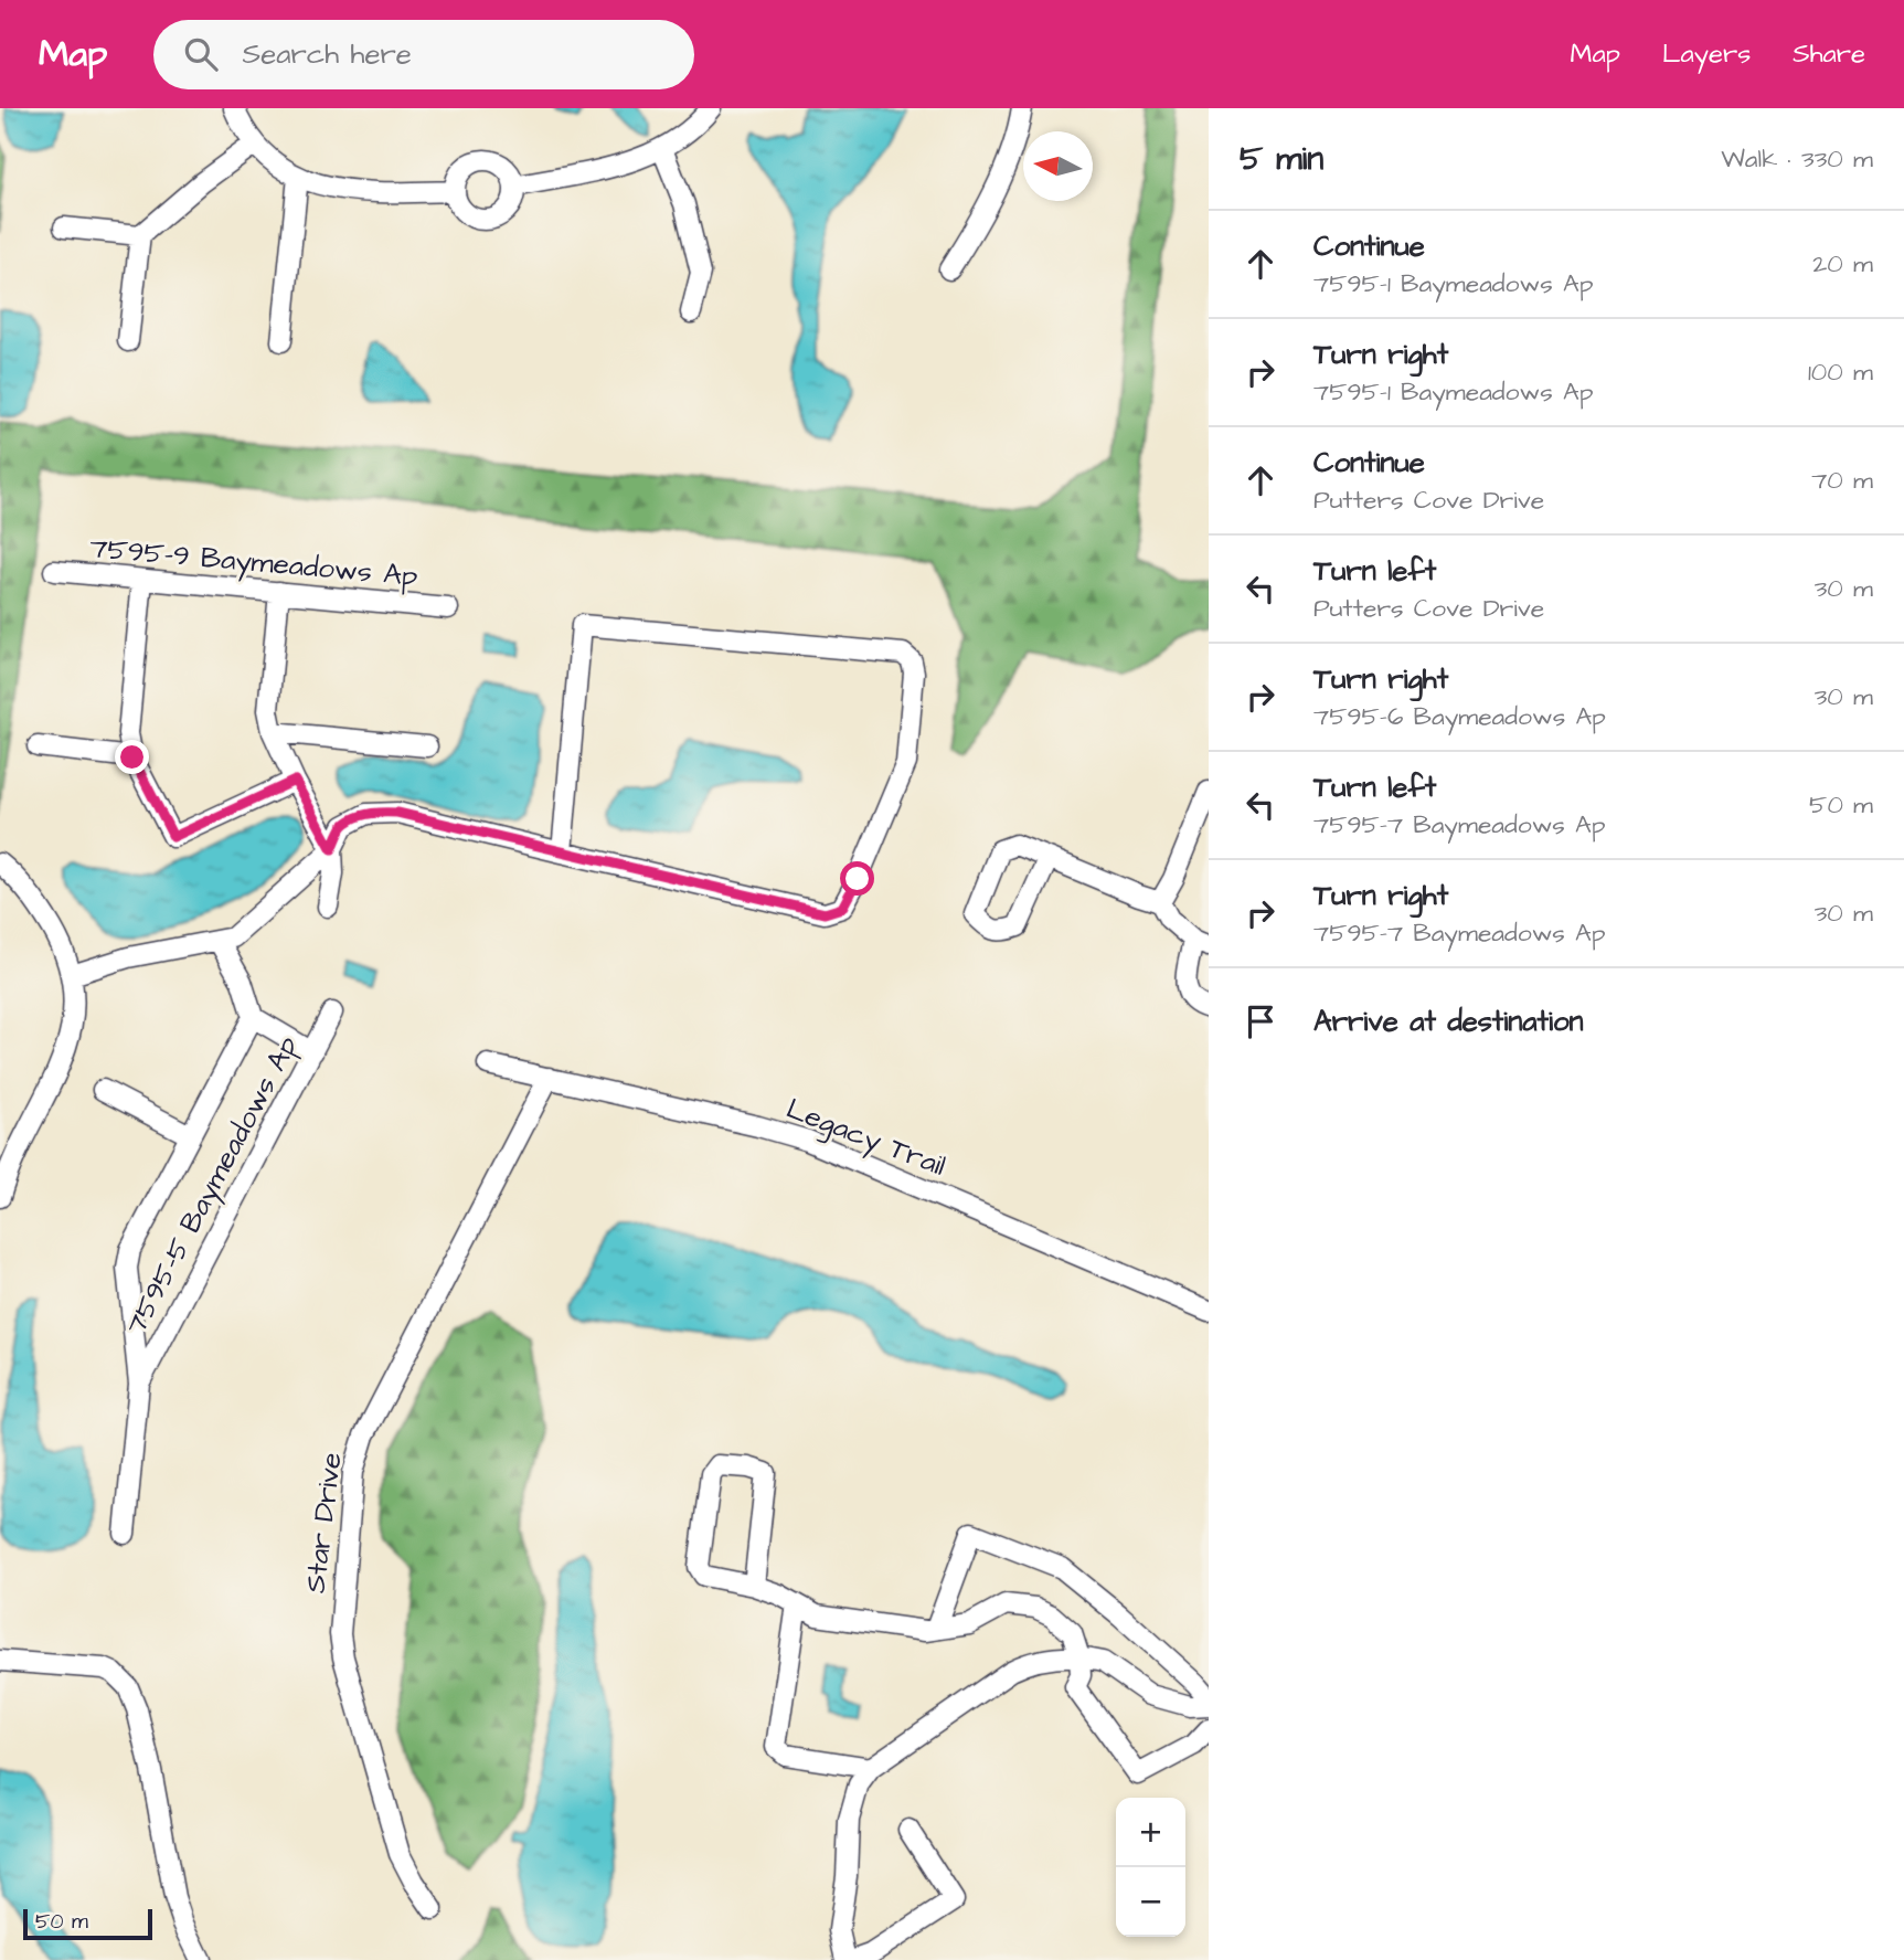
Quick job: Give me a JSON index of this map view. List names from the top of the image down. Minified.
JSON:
{"streets":{"street":["7595-9 Baymeadows Ap","Legacy Trail","7595-5 Baymeadows Ap","Star Drive"]},"crossings":[["Legacy Trail","Star Drive"]],"scale_bar":"50 m","north":"left","page":{"header":"Map","search":"Search here","nav":["Map","Layers","Share"],"heading":["5 min","Walk · 330 m"],"list":[["Continue","7595-1 Baymeadows Ap","20 m"],["Turn right","7595-1 Baymeadows Ap","100 m"],["Continue","Putters Cove Drive","70 m"],["Turn left","Putters Cove Drive","30 m"],["Turn right","7595-6 Baymeadows Ap","30 m"],["Turn left","7595-7 Baymeadows Ap","50 m"],["Turn right","7595-7 Baymeadows Ap","30 m"],"Arrive at destination"],"map_buttons":["+","−"],"scale":"50 m"}}
